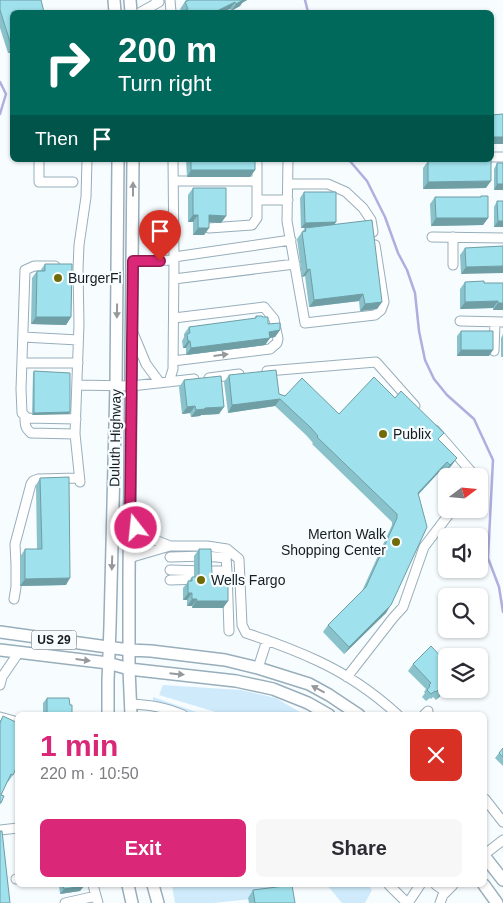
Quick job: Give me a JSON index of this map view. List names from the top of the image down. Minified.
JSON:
{"streets":{"main road":["Duluth Highway","US 29"]},"crossings":[["Duluth Highway","US 29"]],"places":["BurgerFi","Publix","Merton Walk Shopping Center","Wells Fargo"],"north":"right","page":{"turn":["200 m","Turn right"],"then":"Then","heading":["1 min","220 m · 10:50"],"buttons":["Exit","Share"]}}
